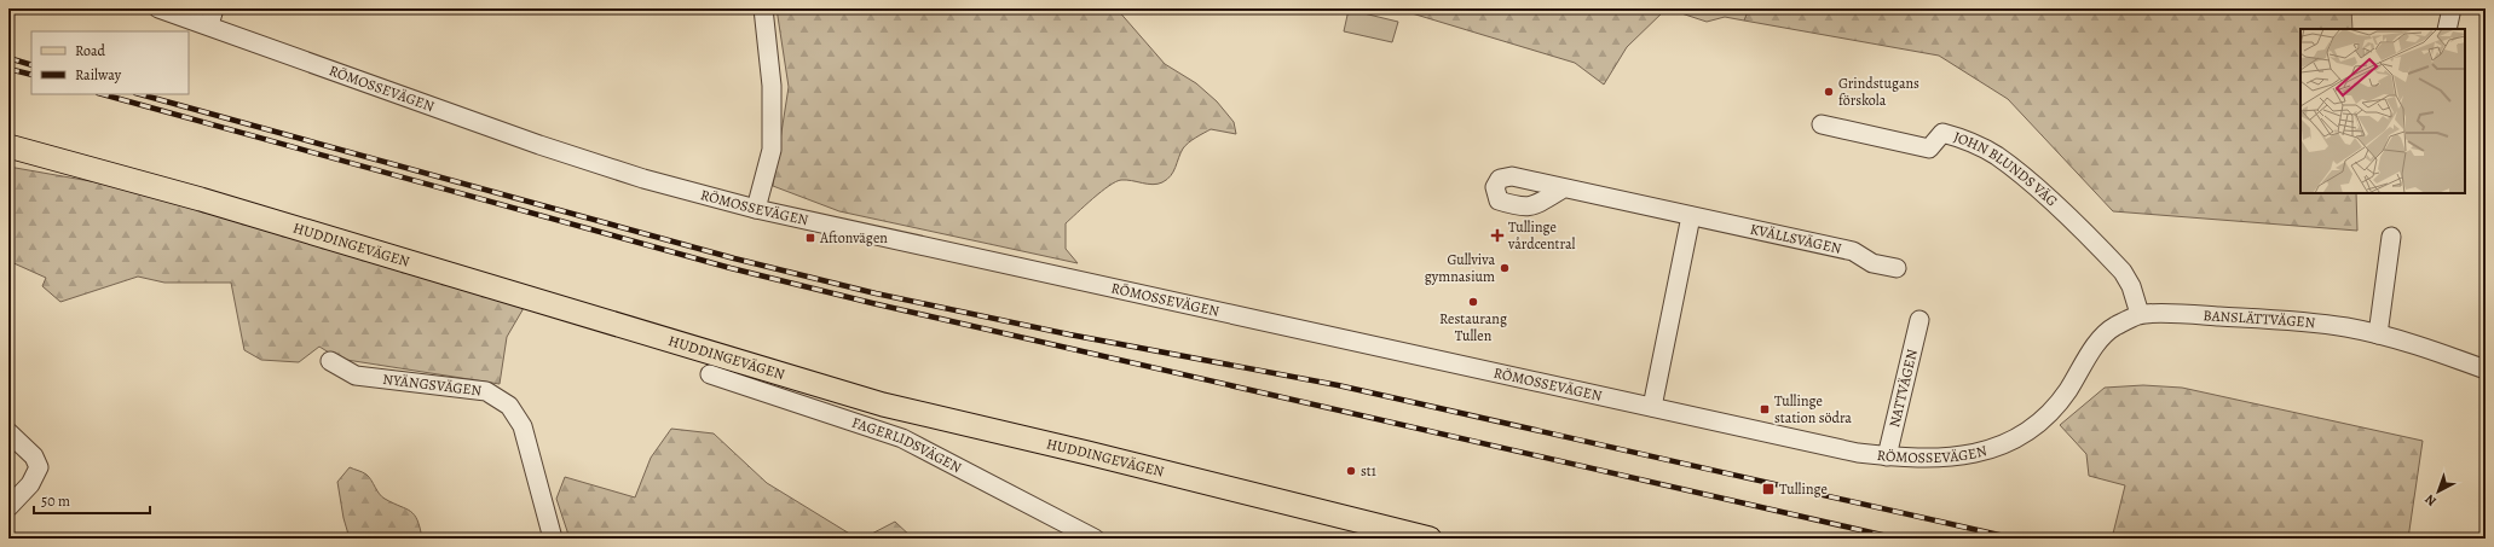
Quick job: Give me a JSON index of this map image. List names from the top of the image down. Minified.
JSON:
{"streets":{"main road":["HUDDINGEVÄGEN"],"street":["RÖMOSSEVÄGEN","JOHN BLUNDS VÄG","KVÄLLSVÄGEN","BANSLÄTTVÄGEN","NYÄNGSVÄGEN","NATTVÄGEN","FAGERLIDSVÄGEN"]},"crossings":[["RÖMOSSEVÄGEN","JOHN BLUNDS VÄG"],["RÖMOSSEVÄGEN","BANSLÄTTVÄGEN"],["RÖMOSSEVÄGEN","NATTVÄGEN"],["JOHN BLUNDS VÄG","BANSLÄTTVÄGEN"]],"places":{"other":["Grindstugans förskola","Gullviva gymnasium","Restaurang Tullen","st1"],"health":["Tullinge vårdcentral"],"transit":["Aftonvägen","Tullinge station södra","Tullinge"]},"legend":["Road","Railway"],"scale_bar":"50 m","north":"bottom left"}
